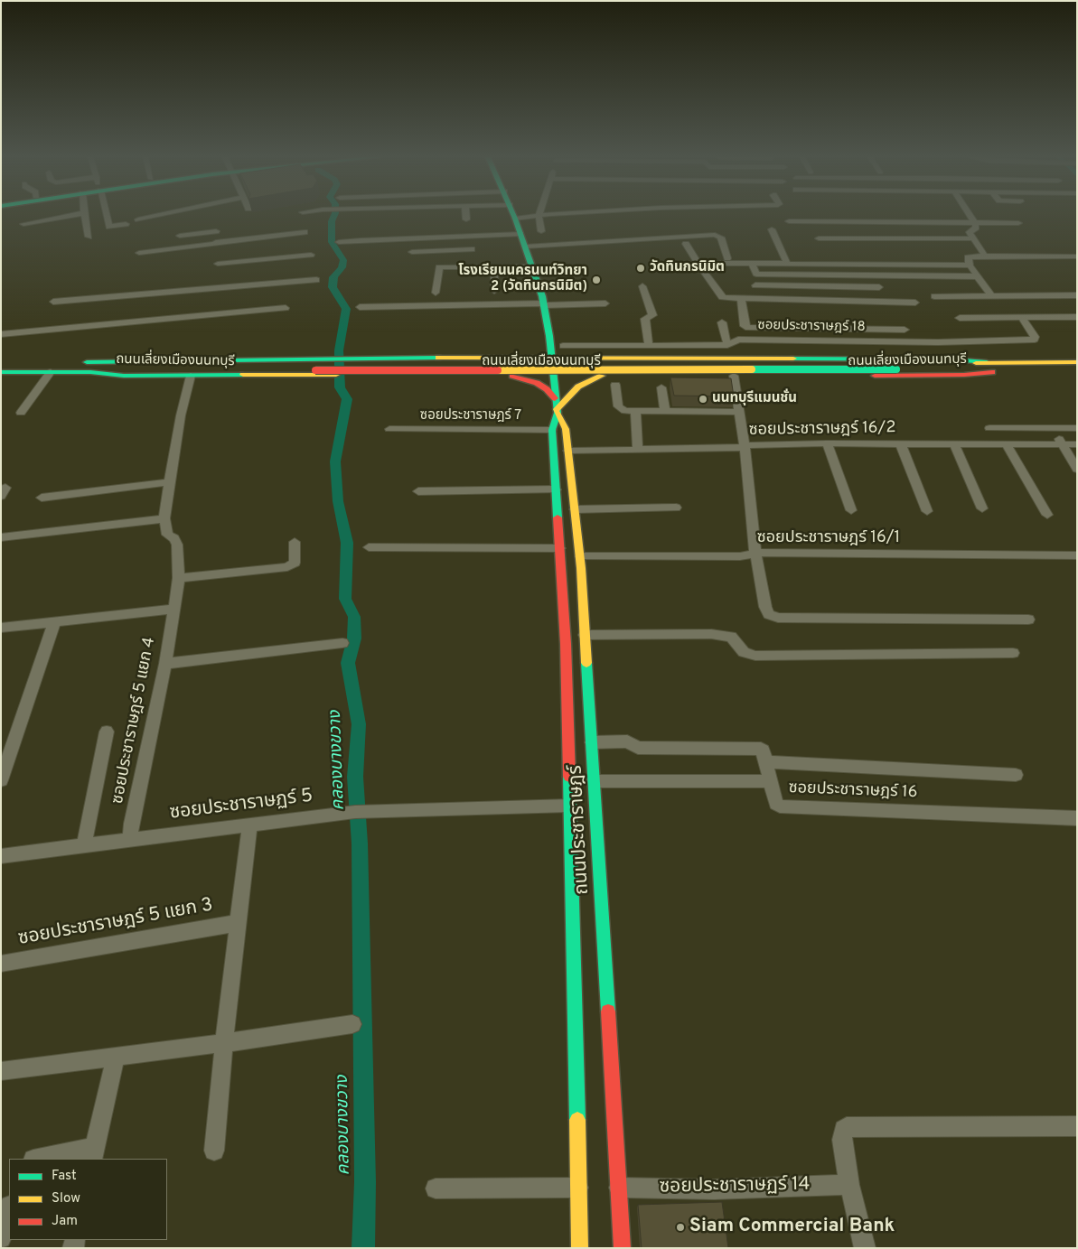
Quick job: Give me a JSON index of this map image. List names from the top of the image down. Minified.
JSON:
{"streets":{"main road":["ถนนเลี่ยงเมืองนนทบุรี","ถนนประชาราษฎร์"],"street":["ซอยประชาราษฎร์ 18","ซอยประชาราษฎร์ 7","ซอยประชาราษฎร์ 16/2","ซอยประชาราษฎร์ 16/1","ซอยประชาราษฎร์ 5 แยก 4","ซอยประชาราษฎร์ 16","ซอยประชาราษฏร์ 5","ซอยประชาราษฎร์ 5 แยก 3","ซอยประชาราษฏร์ 14"]},"crossings":[["ถนนเลี่ยงเมืองนนทบุรี","ถนนประชาราษฎร์"],["ซอยประชาราษฎร์ 7","ถนนประชาราษฎร์"],["ซอยประชาราษฎร์ 16/2","ถนนประชาราษฎร์"],["ซอยประชาราษฎร์ 16/1","ถนนประชาราษฎร์"],["ซอยประชาราษฎร์ 5 แยก 4","ซอยประชาราษฏร์ 5"],["ซอยประชาราษฏร์ 5","ถนนประชาราษฎร์"],["ถนนประชาราษฎร์","ซอยประชาราษฏร์ 14"]],"water":["คลองบางขวาง"],"places":["วัดทินกรนิมิต","โรงเรียนนครนนท์วิทยา 2 (วัดทินกรนิมิต)","นนทบุรีแมนชั่น","Siam Commercial Bank"],"legend":["Fast","Slow","Jam"]}
